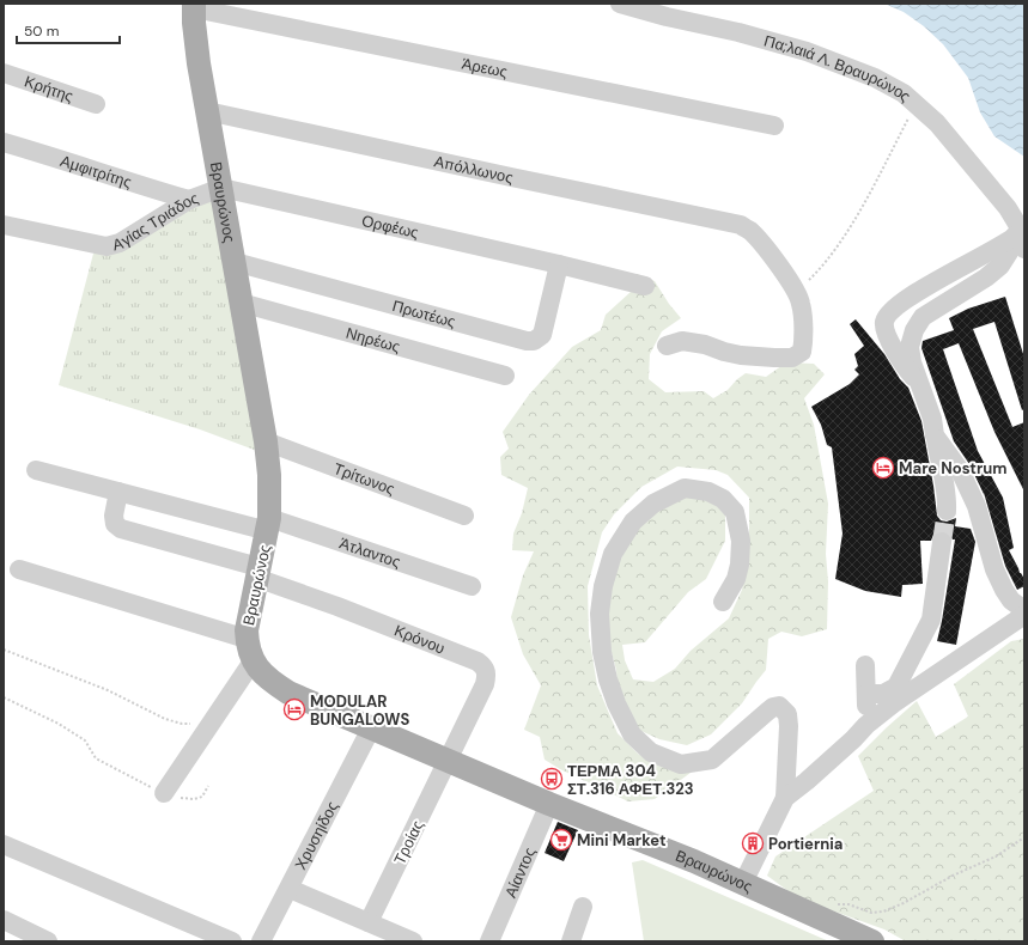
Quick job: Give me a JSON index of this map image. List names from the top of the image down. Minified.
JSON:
{"streets":{"main road":["Βραυρώνος"],"street":["Άρεως","Πα;λαιά Λ. Βραυρώνος","Κρήτης","Απόλλωνος","Αμφιτρίτης","Αγίας Τριάδος","Ορφέως","Πρωτέως","Νηρέως","Τρίτωνος","Άτλαντος","Κρόνου","Χρυσηίδος","Τροίας","Αίαντος"]},"crossings":[["Άρεως","Βραυρώνος"],["Απόλλωνος","Βραυρώνος"],["Αμφιτρίτης","Αγίας Τριάδος"],["Βραυρώνος","Αγίας Τριάδος"],["Βραυρώνος","Ορφέως"],["Βραυρώνος","Πρωτέως"],["Βραυρώνος","Νηρέως"],["Βραυρώνος","Τρίτωνος"],["Βραυρώνος","Άτλαντος"],["Βραυρώνος","Κρόνου"],["Βραυρώνος","Χρυσηίδος"],["Βραυρώνος","Τροίας"],["Βραυρώνος","Αίαντος"],["Αγίας Τριάδος","Ορφέως"],["Ορφέως","Πρωτέως"],["Κρόνου","Τροίας"]],"places":{"hotel":["Mare Nostrum","MODULAR BUNGALOWS"],"bus stop":["ΤΕΡΜΑ 304 ΣΤ.316 ΑΦΕΤ.323"],"supermarket":["Mini Market"],"building":["Portiernia"]},"scale_bar":"50 m"}
